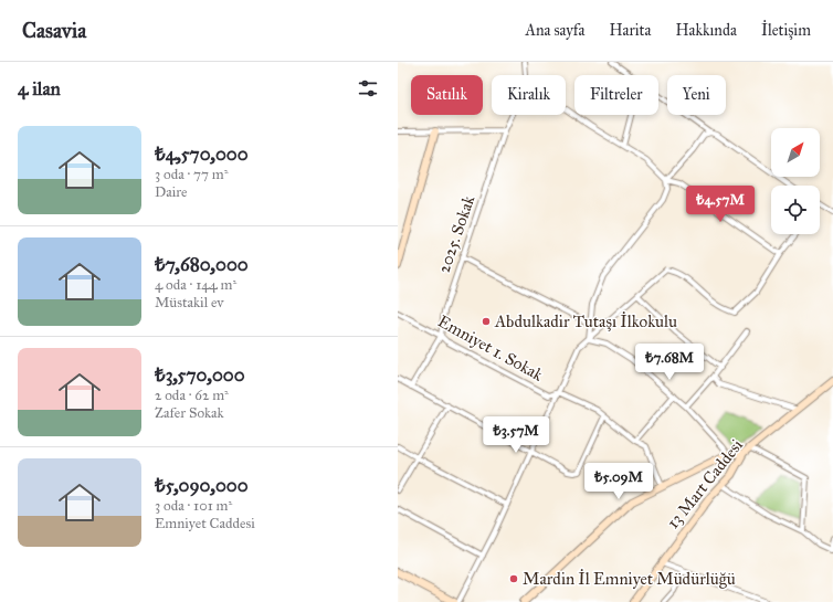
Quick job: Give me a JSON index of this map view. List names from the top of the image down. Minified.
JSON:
{"streets":{"street":["2025. Sokak","Emniyet 1. Sokak","13 Mart Caddesi"]},"crossings":[["2025. Sokak","Emniyet 1. Sokak"]],"places":["Abdulkadir Tutaşı İlkokulu","Mardin İl Emniyet Müdürlüğü"],"north":"top right","page":{"header":"Casavia","nav":["Ana sayfa","Harita","Hakkında","İletişim"],"heading":"4 ilan","chip":["Satılık","Kiralık","Filtreler","Yeni"],"list":[{"name":"₺4,570,000","note":"3 oda · 77 m² · Daire"},{"name":"₺7,680,000","note":"4 oda · 144 m² · Müstakil ev"},{"name":"₺3,570,000","note":"2 oda · 62 m² · Zafer Sokak"},{"name":"₺5,090,000","note":"3 oda · 101 m² · Emniyet Caddesi"}],"price":["₺4.57M","₺7.68M","₺3.57M","₺5.09M"]}}
